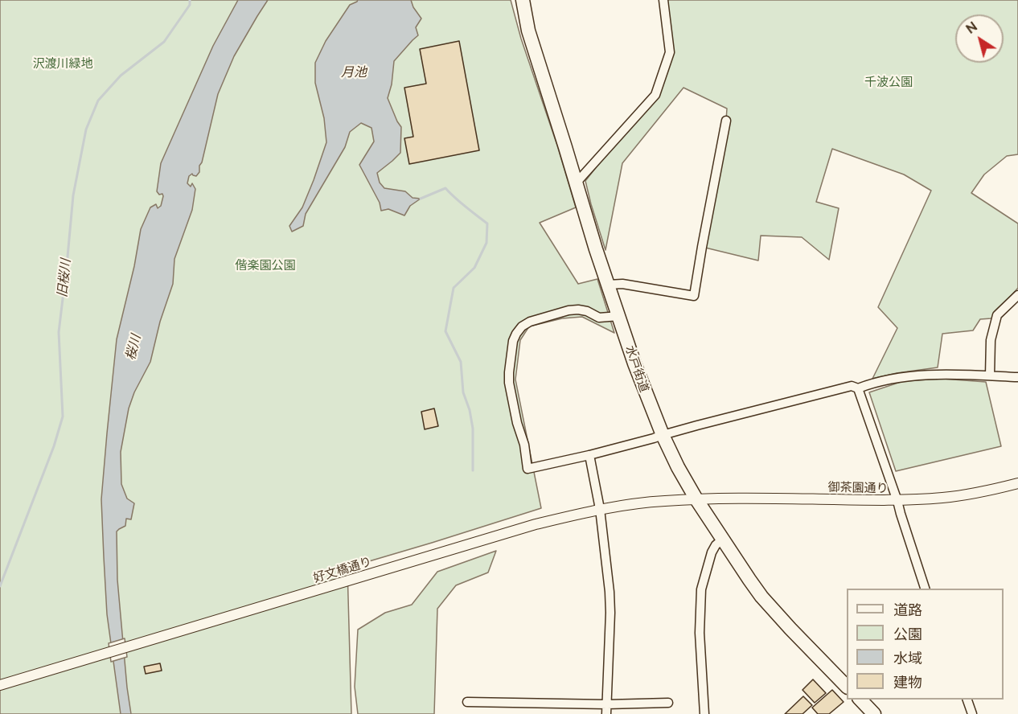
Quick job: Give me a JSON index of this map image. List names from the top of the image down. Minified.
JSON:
{"streets":{"main road":["水戸街道"],"street":["御茶園通り","好文橋通り"]},"crossings":[["水戸街道","御茶園通り"],["水戸街道","好文橋通り"],["御茶園通り","好文橋通り"]],"water":["月池","旧桜川","桜川"],"parks":["沢渡川緑地","千波公園","偕楽園公園"],"legend":["道路","公園","水域","建物"],"north":"top left"}
